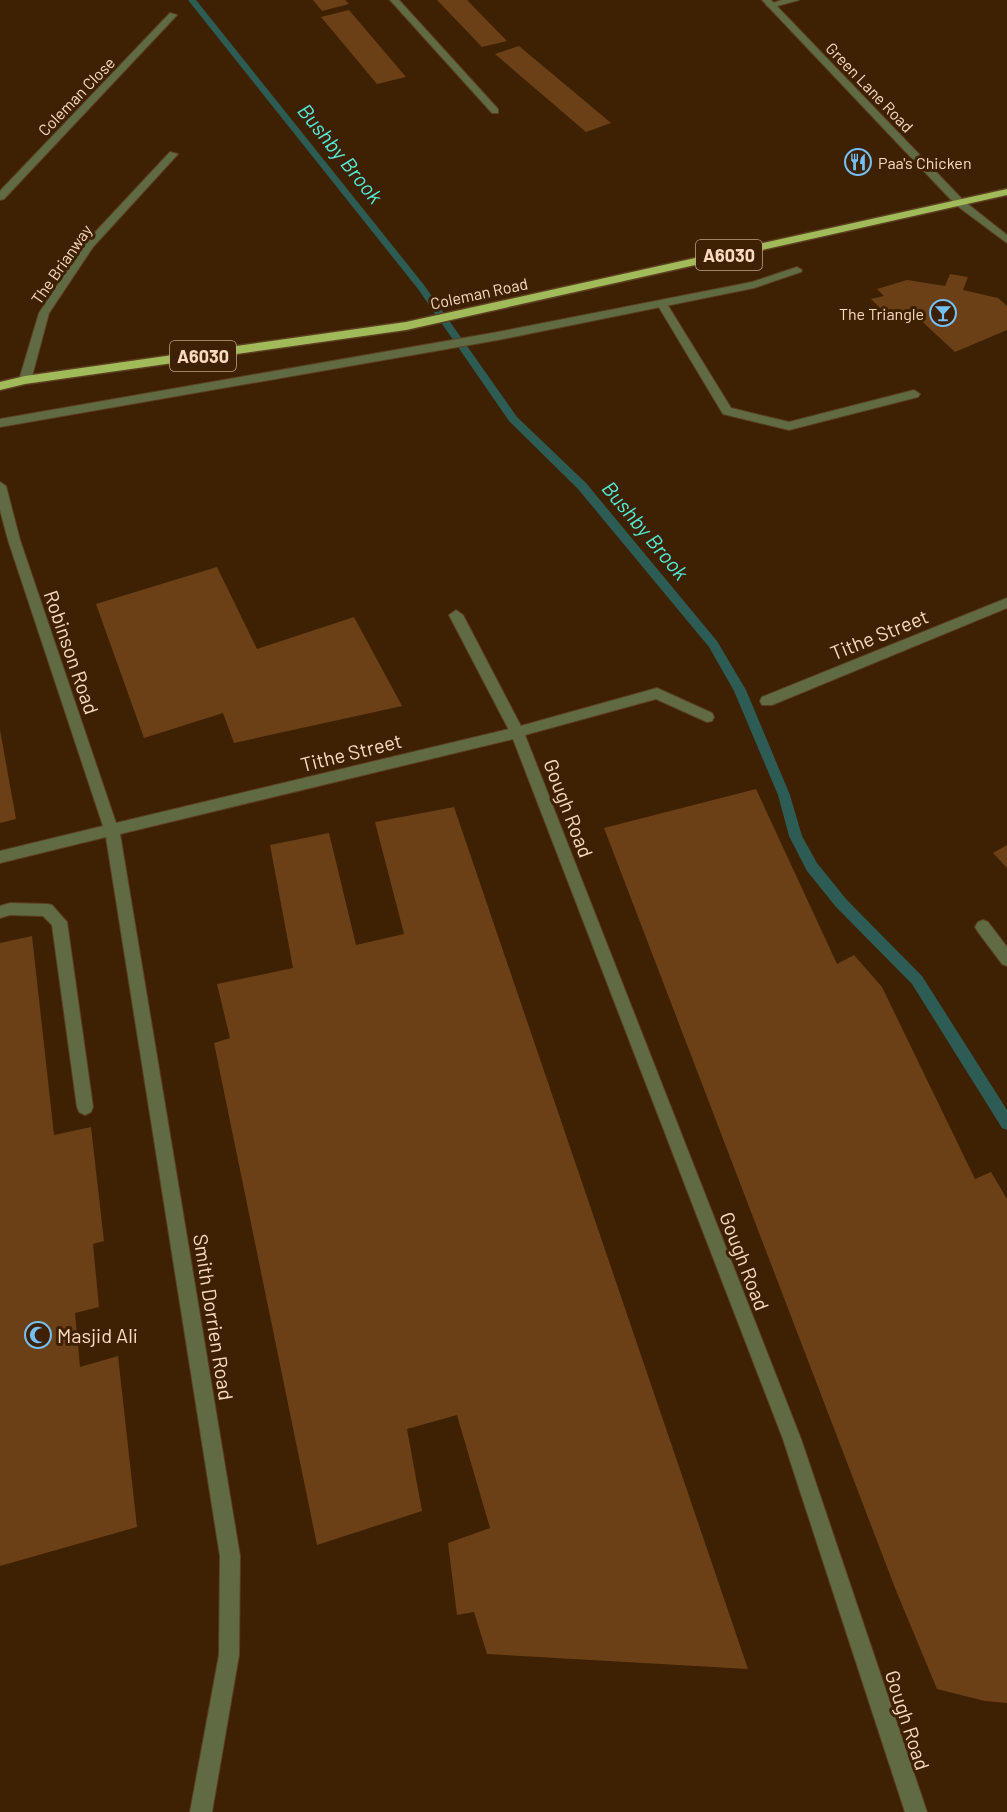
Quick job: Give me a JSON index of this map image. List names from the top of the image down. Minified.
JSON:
{"streets":{"highway":["A6030","Coleman Road"],"street":["Green Lane Road","Coleman Close","The Brianway","Tithe Street","Robinson Road","Gough Road","Smith Dorrien Road"]},"crossings":[["Green Lane Road","Coleman Road"],["The Brianway","Coleman Road"],["Tithe Street","Robinson Road"],["Tithe Street","Gough Road"],["Tithe Street","Smith Dorrien Road"],["Robinson Road","Smith Dorrien Road"]],"water":["Bushby Brook"],"places":{"restaurant":["Paa's Chicken"],"bar":["The Triangle"],"mosque":["Masjid Ali"]}}
